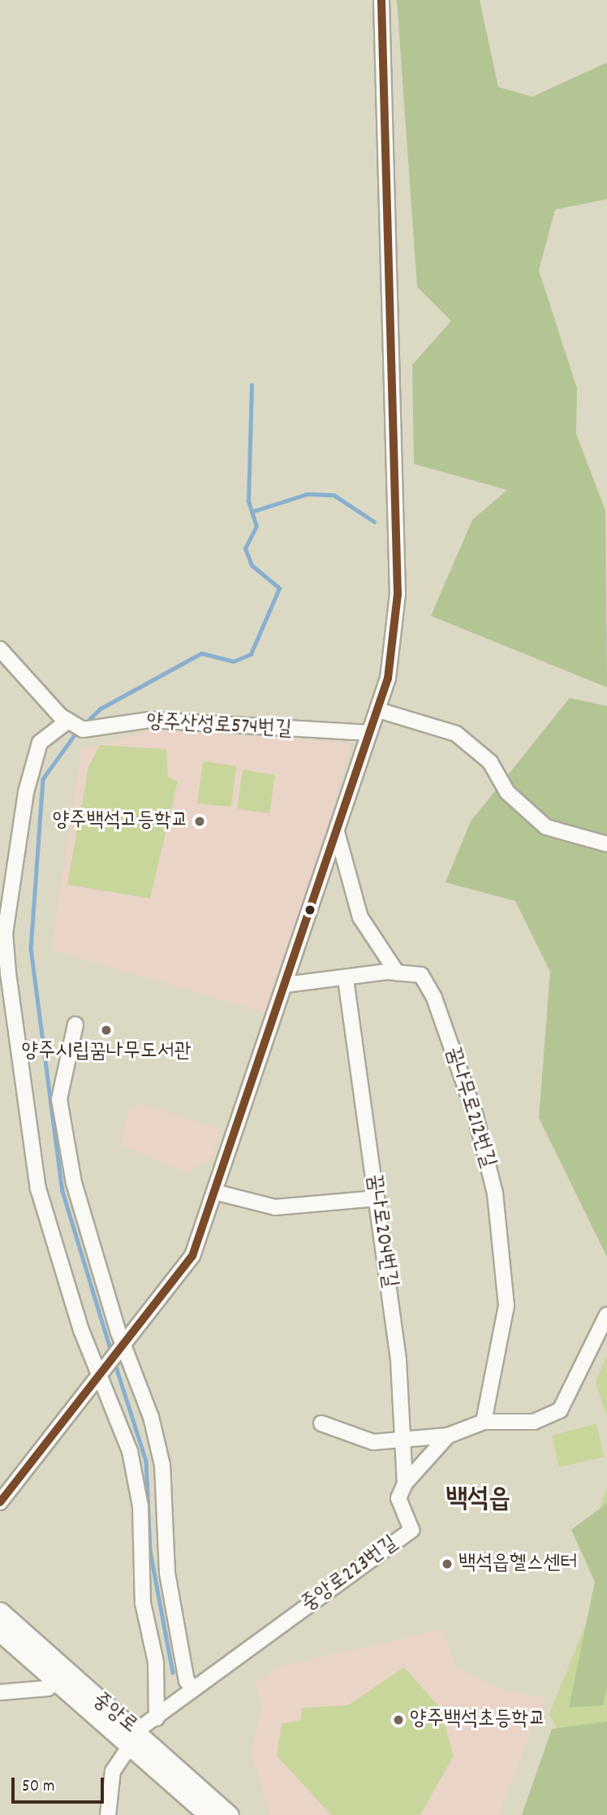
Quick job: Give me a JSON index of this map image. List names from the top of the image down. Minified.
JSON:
{"streets":{"main road":["중앙로"],"street":["양주산성로574번길","꿈나무로212번길","꿈나로204번길","중앙로223번길"]},"crossings":[["꿈나로204번길","중앙로223번길"]],"districts":["백석읍"],"places":["양주백석고등학교","양주시립꿈나무도서관","백석읍헬스센터","양주백석초등학교"],"scale_bar":"50 m"}
